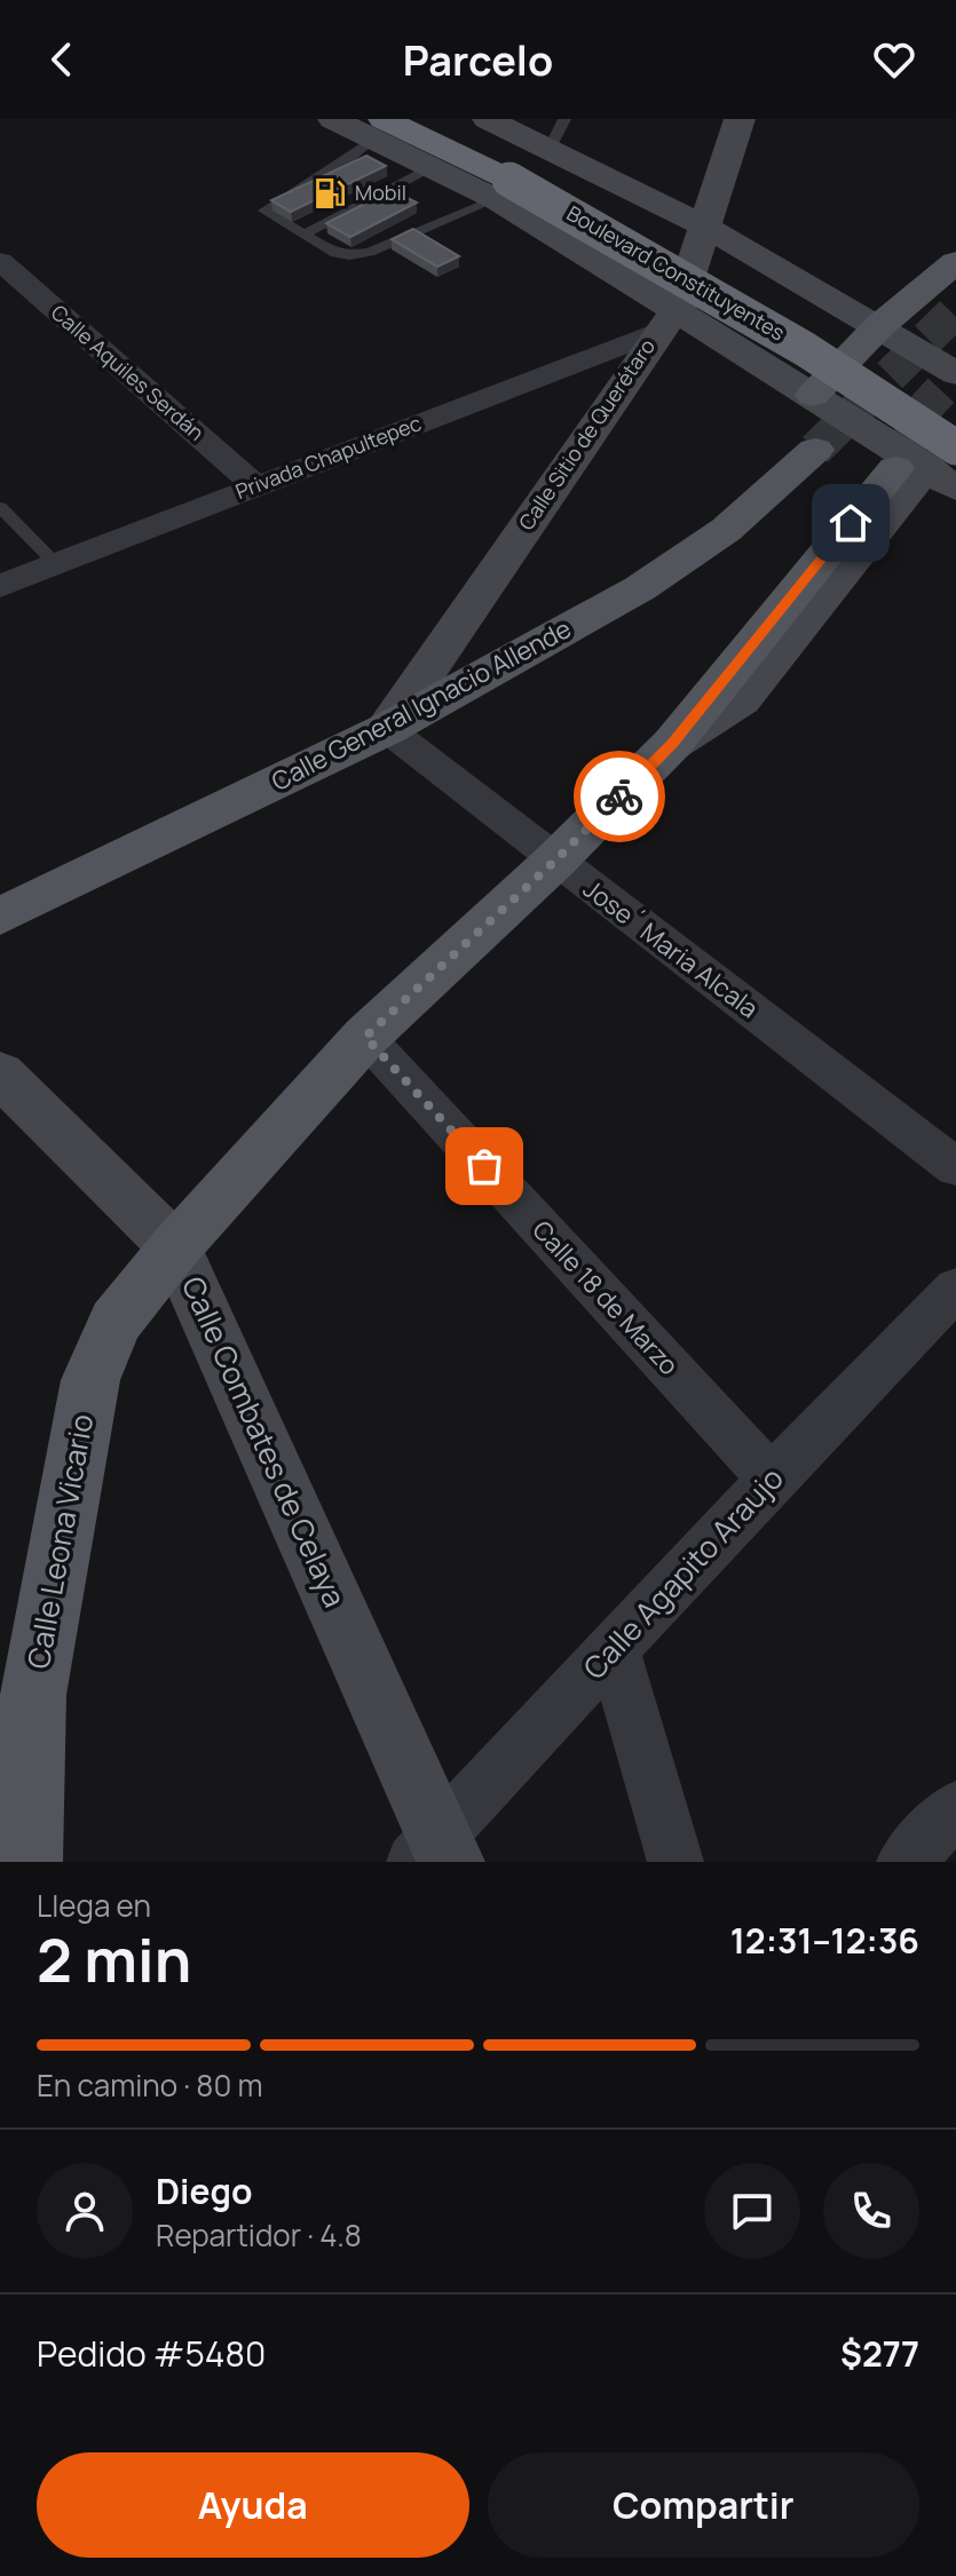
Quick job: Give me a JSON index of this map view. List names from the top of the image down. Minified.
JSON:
{"streets":{"highway":["Boulevard Constituyentes"],"main road":["Calle Sitio de Querétaro","Calle General Ignacio Allende","Calle Combates de Celaya","Calle Leona Vicario"],"street":["Calle Aquiles Serdán","Privada Chapultepec","Jose´ Maria Alcala","Calle 18 de Marzo","Calle Agapito Araujo"]},"crossings":[["Boulevard Constituyentes","Calle Leona Vicario"],["Calle Aquiles Serdán","Privada Chapultepec"],["Calle Sitio de Querétaro","Privada Chapultepec"],["Calle Sitio de Querétaro","Calle General Ignacio Allende"],["Calle Sitio de Querétaro","Jose´ Maria Alcala"],["Calle General Ignacio Allende","Jose´ Maria Alcala"],["Jose´ Maria Alcala","Calle Leona Vicario"],["Calle 18 de Marzo","Calle Leona Vicario"],["Calle 18 de Marzo","Calle Agapito Araujo"],["Calle Combates de Celaya","Calle Leona Vicario"],["Calle Combates de Celaya","Calle Agapito Araujo"]],"places":{"fuel station":["Mobil"]},"page":{"header":"Parcelo","heading":["2 min","Llega en","12:31–12:36"],"panel":["Diego","Repartidor · 4.8","Pedido #5480","$277"],"bar":"En camino · 80 m","buttons":["Ayuda","Compartir"]}}
